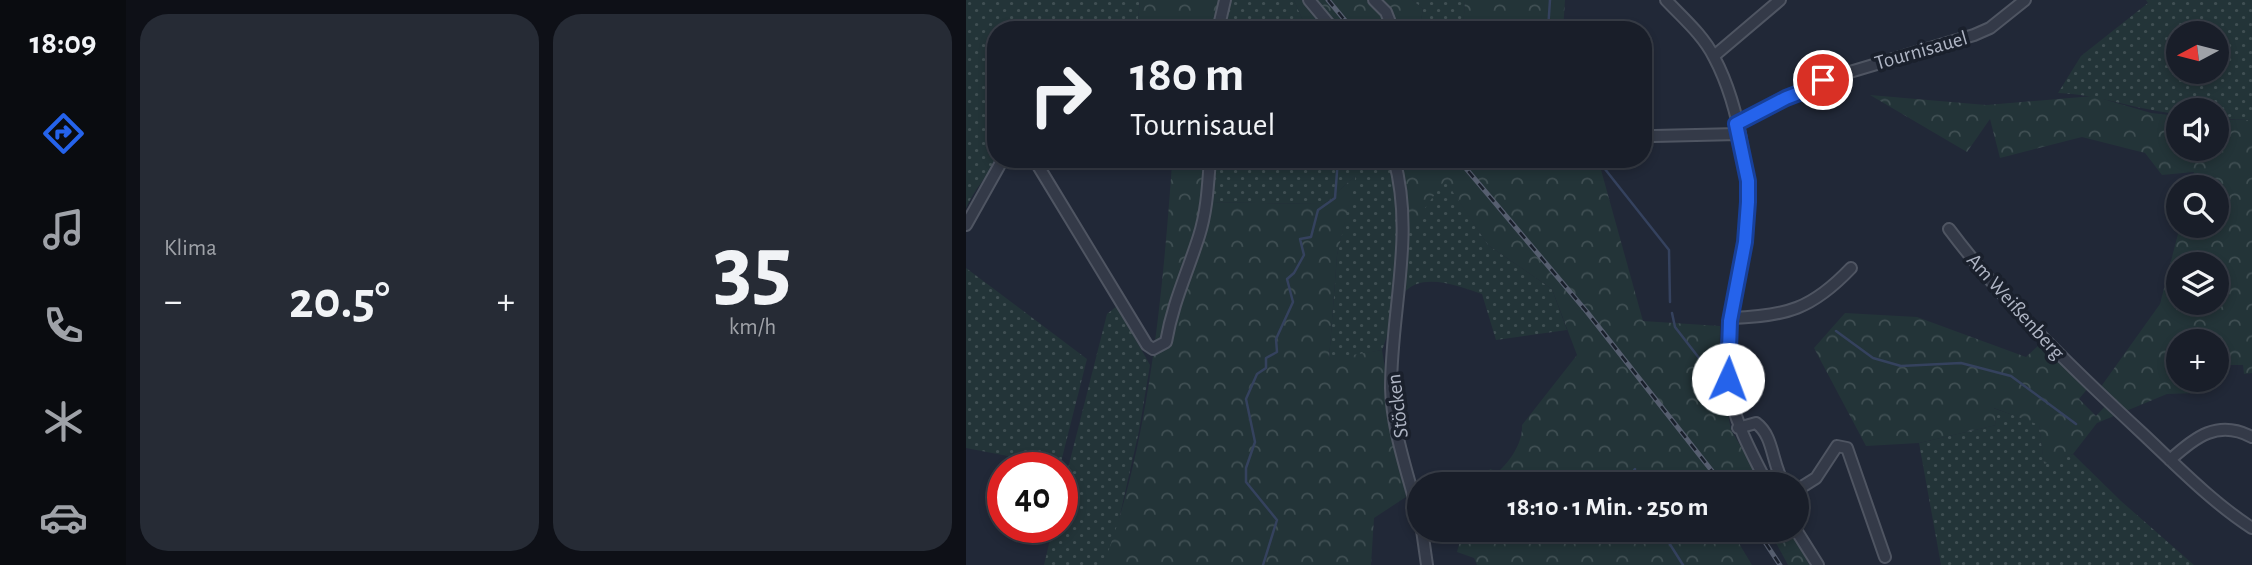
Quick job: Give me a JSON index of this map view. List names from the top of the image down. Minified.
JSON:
{"streets":{"street":["Tournisauel","Am Weißenberg","Stöcken"]},"north":"left","page":{"tabs":"18:09","tile":["Klima",["35","km/h"]],"map_buttons":"+","turn":["180 m","Tournisauel"],"heat":["−","20.5°","+"],"limit":"40","trip":"18:10 · 1 Min. · 250 m"}}
